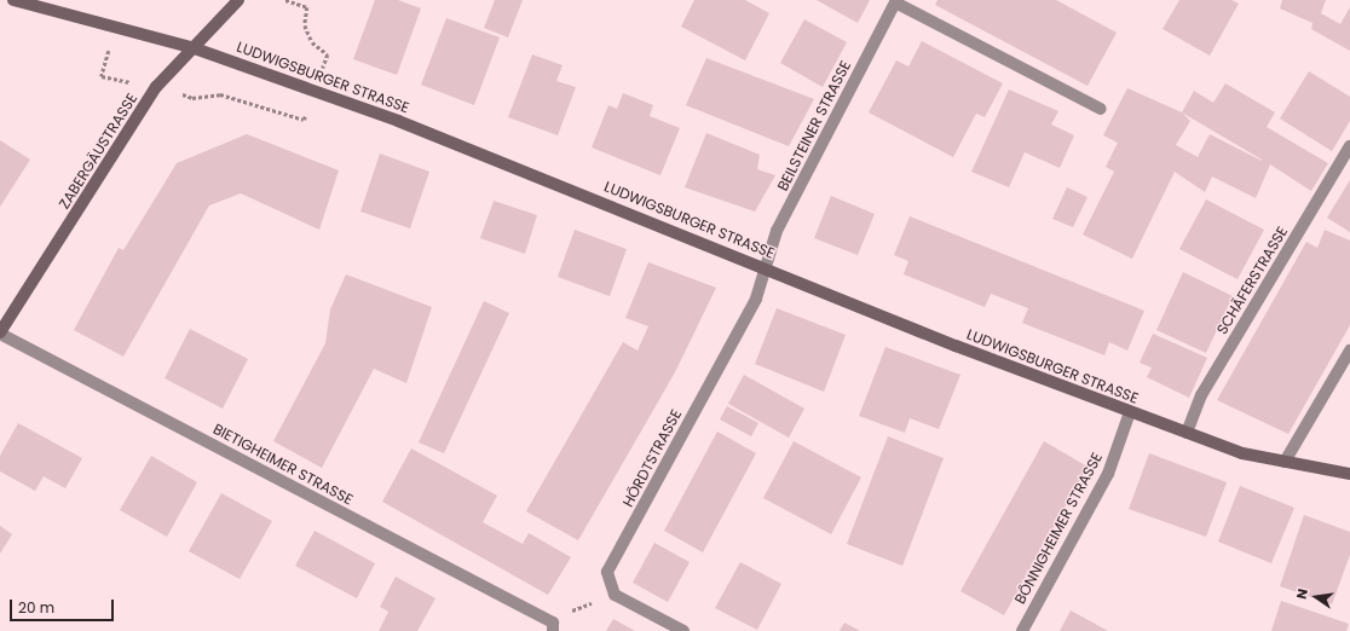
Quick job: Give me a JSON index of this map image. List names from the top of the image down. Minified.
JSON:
{"streets":{"main road":["LUDWIGSBURGER STRASSE","ZABERGÄUSTRASSE"],"street":["BEILSTEINER STRASSE","SCHÄFERSTRASSE","HÖRDTSTRASSE","BIETIGHEIMER STRASSE","BÖNNIGHEIMER STRASSE"]},"crossings":[["LUDWIGSBURGER STRASSE","BEILSTEINER STRASSE"],["LUDWIGSBURGER STRASSE","ZABERGÄUSTRASSE"],["LUDWIGSBURGER STRASSE","SCHÄFERSTRASSE"],["LUDWIGSBURGER STRASSE","HÖRDTSTRASSE"],["LUDWIGSBURGER STRASSE","BÖNNIGHEIMER STRASSE"],["BEILSTEINER STRASSE","HÖRDTSTRASSE"],["ZABERGÄUSTRASSE","BIETIGHEIMER STRASSE"]],"scale_bar":"20 m","north":"left"}
